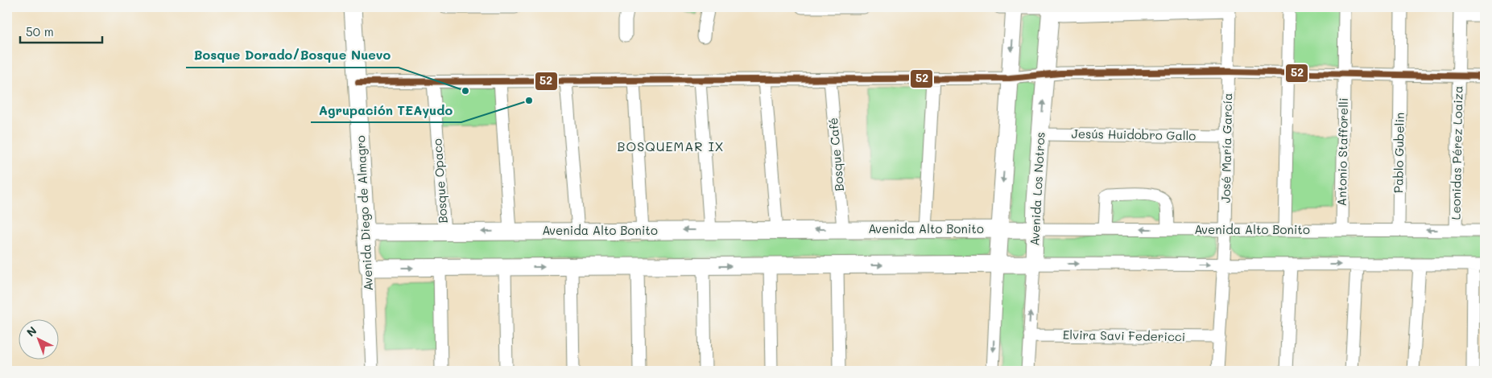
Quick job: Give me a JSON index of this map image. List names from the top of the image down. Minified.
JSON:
{"streets":{"street":["Jesús Huidobro Gallo","José María García","Antonio Stafforelli","Pablo Gubelin","Leonidas Pérez Loaiza","Bosque Café","Bosque Opaco","Avenida Los Notros","Avenida Diego de Almagro","Avenida Alto Bonito","Elvira Savi Federicci"]},"crossings":[["Jesús Huidobro Gallo","José María García"],["Jesús Huidobro Gallo","Avenida Los Notros"],["José María García","Avenida Alto Bonito"],["José María García","Elvira Savi Federicci"],["Antonio Stafforelli","Avenida Alto Bonito"],["Pablo Gubelin","Avenida Alto Bonito"],["Leonidas Pérez Loaiza","Avenida Alto Bonito"],["Bosque Café","Avenida Alto Bonito"],["Bosque Opaco","Avenida Alto Bonito"],["Avenida Los Notros","Avenida Alto Bonito"],["Avenida Los Notros","Elvira Savi Federicci"],["Avenida Diego de Almagro","Avenida Alto Bonito"]],"districts":["BOSQUEMAR IX"],"places":["Bosque Dorado/Bosque Nuevo","Agrupación TEAyudo"],"lines":["transit line 52"],"scale_bar":"50 m","north":"top left"}
